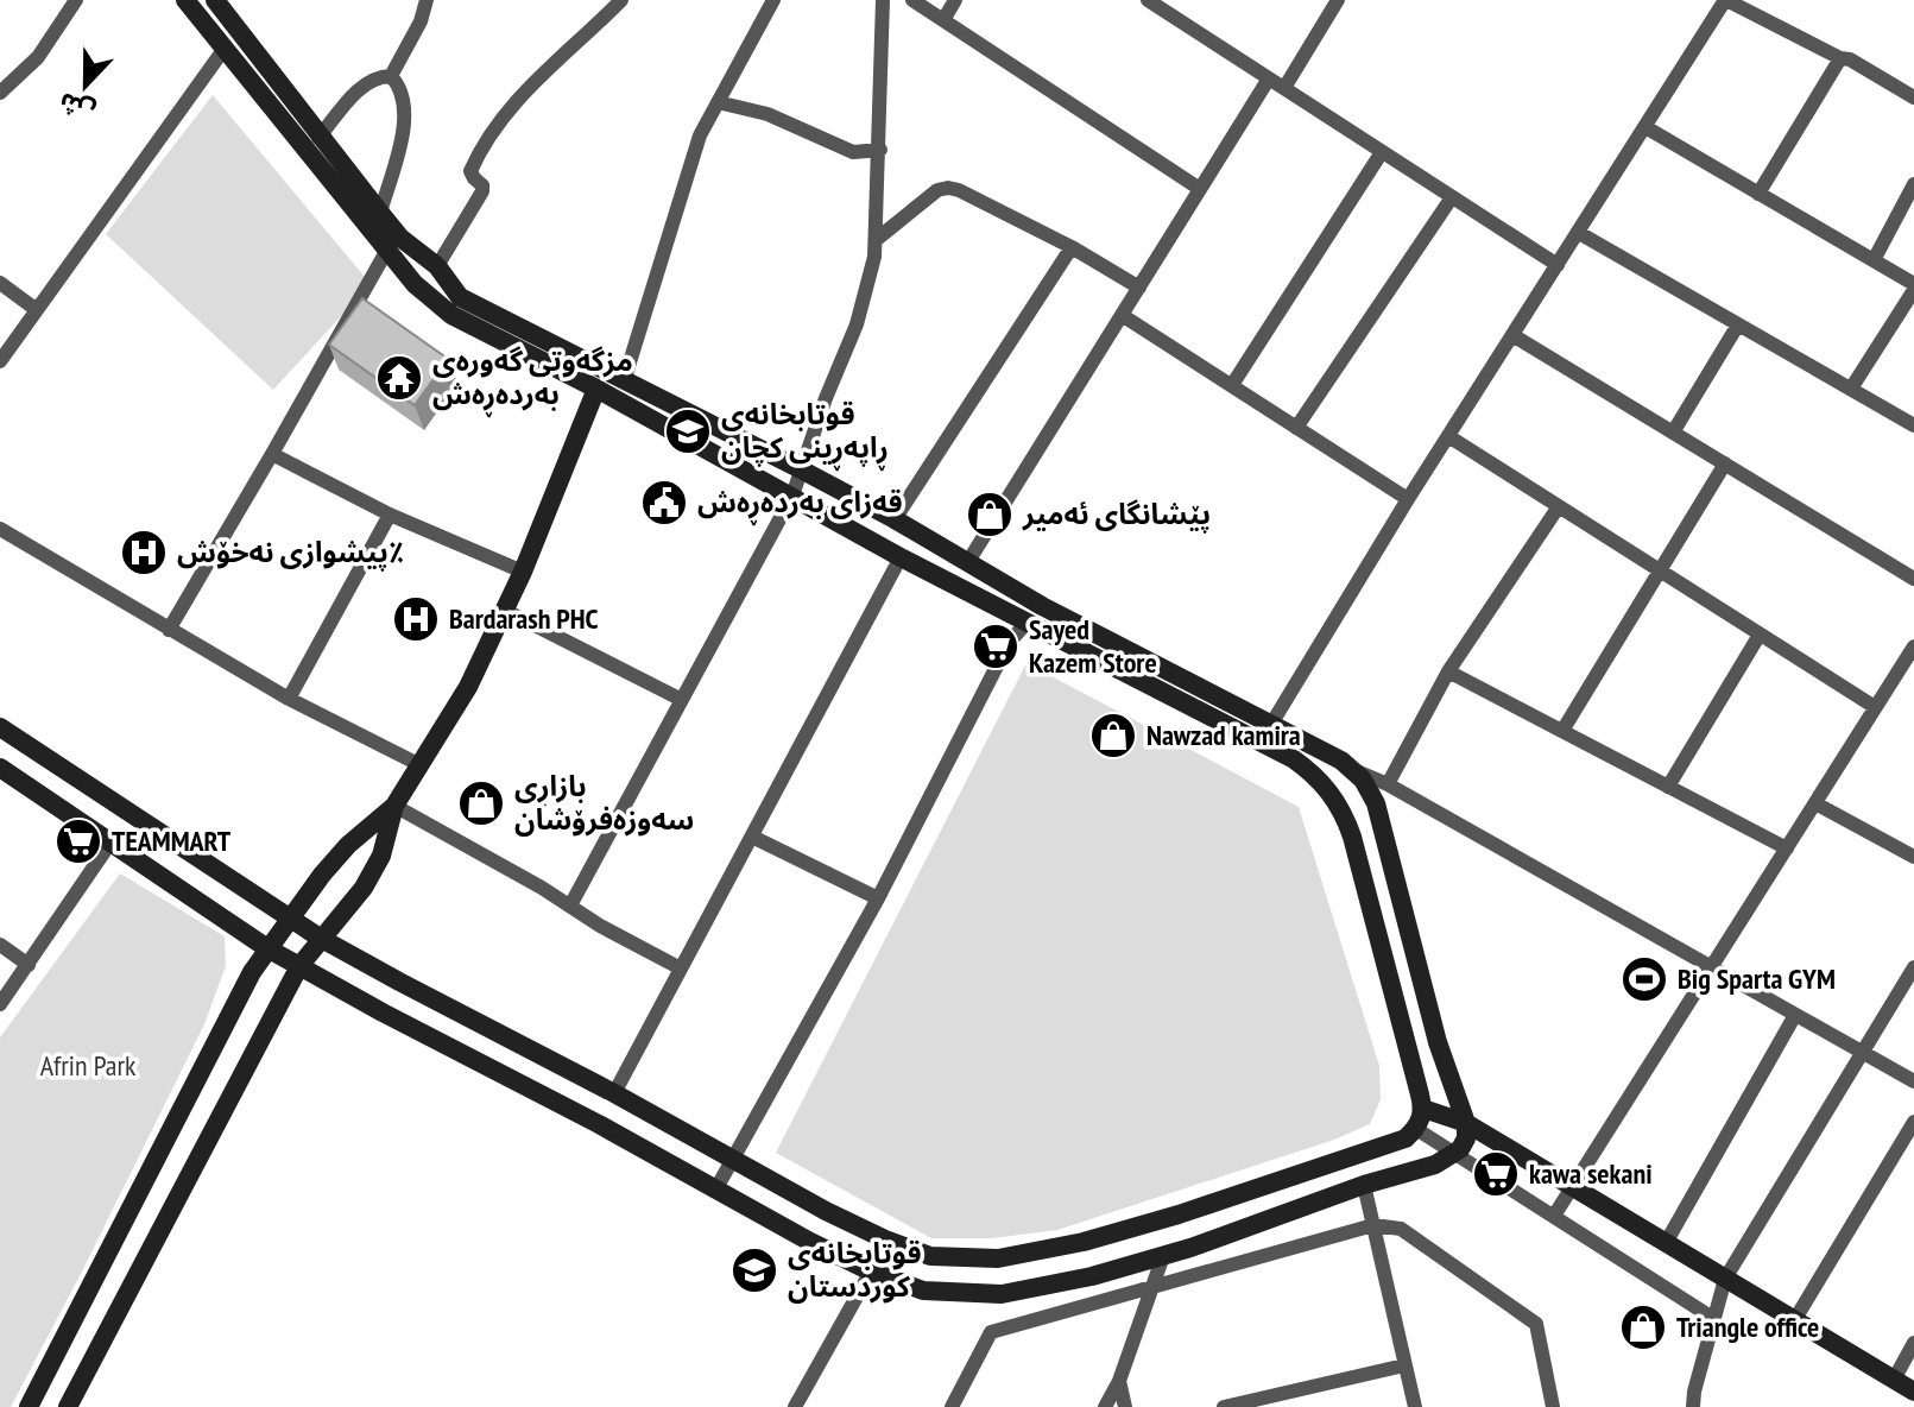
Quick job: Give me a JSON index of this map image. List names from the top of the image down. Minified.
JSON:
{"parks":["Afrin Park"],"places":{"temple":["مزگەوتی گەورەی بەردەڕەش"],"school or university":["قوتابخانەی ڕاپەڕینی کچان","قوتابخانەی کوردستان"],"public building":["قەزای بەردەڕەش"],"shop":["پێشانگای ئەمیر","Nawzad kamira","بازاڕی سەوزەفرۆشان","Triangle office"],"hospital":["پیشوازی نەخۆش٪","Bardarash PHC"],"supermarket":["Sayed Kazem Store","TEAMMART","kawa sekani"],"sports":["Big Sparta GYM"]},"north":"bottom"}
